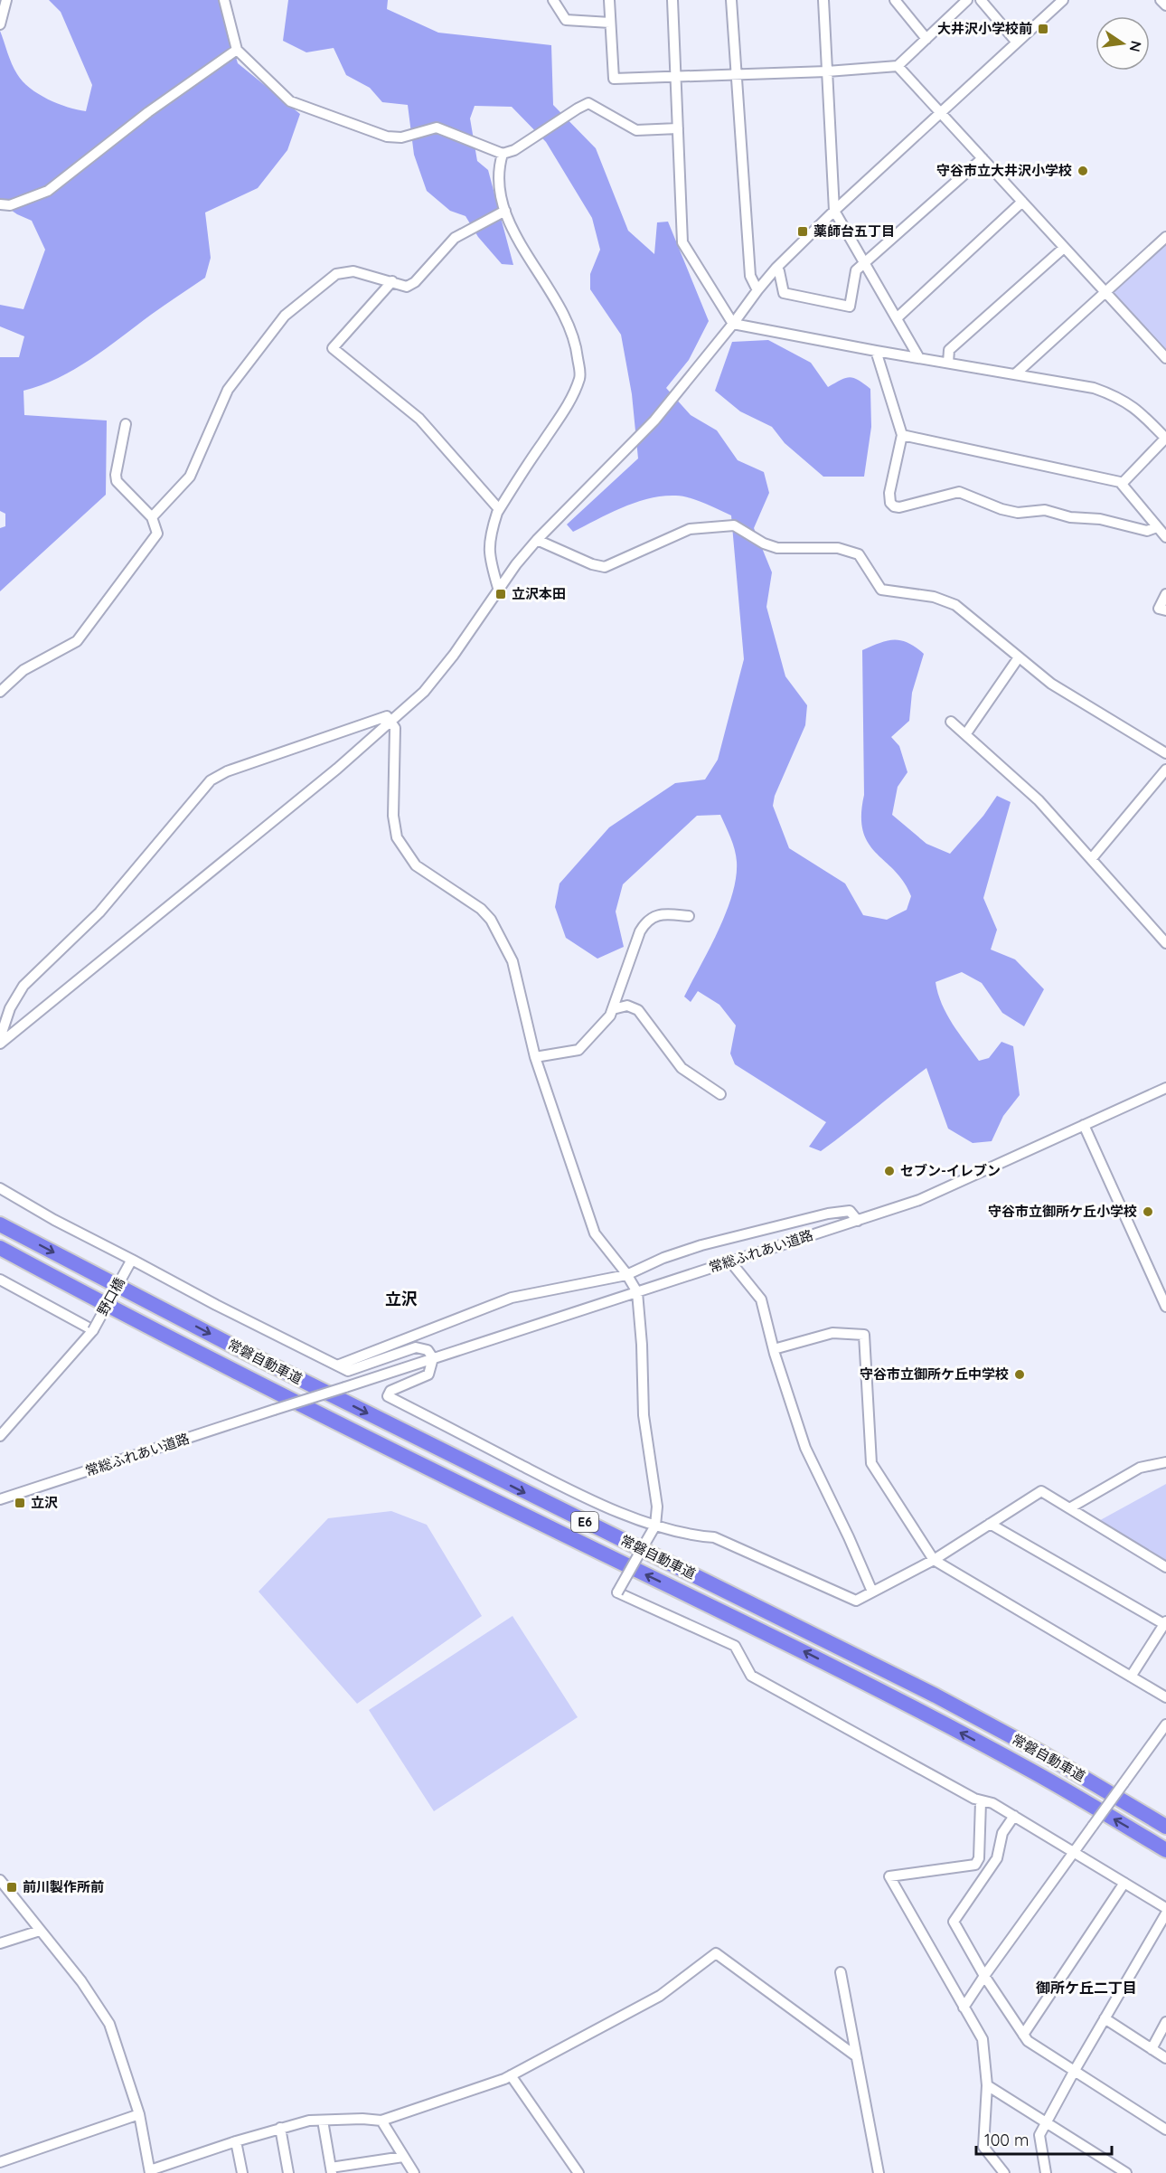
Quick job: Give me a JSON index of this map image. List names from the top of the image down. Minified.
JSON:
{"streets":{"highway":["常磐自動車道","E6"],"street":["常総ふれあい道路","野口橋"]},"districts":["立沢","御所ケ丘二丁目"],"places":{"transit":["大井沢小学校前","薬師台五丁目","立沢本田","立沢","前川製作所前"],"other":["守谷市立大井沢小学校","セブン-イレブン","守谷市立御所ケ丘小学校","守谷市立御所ケ丘中学校"]},"scale_bar":"100 m","north":"right"}
